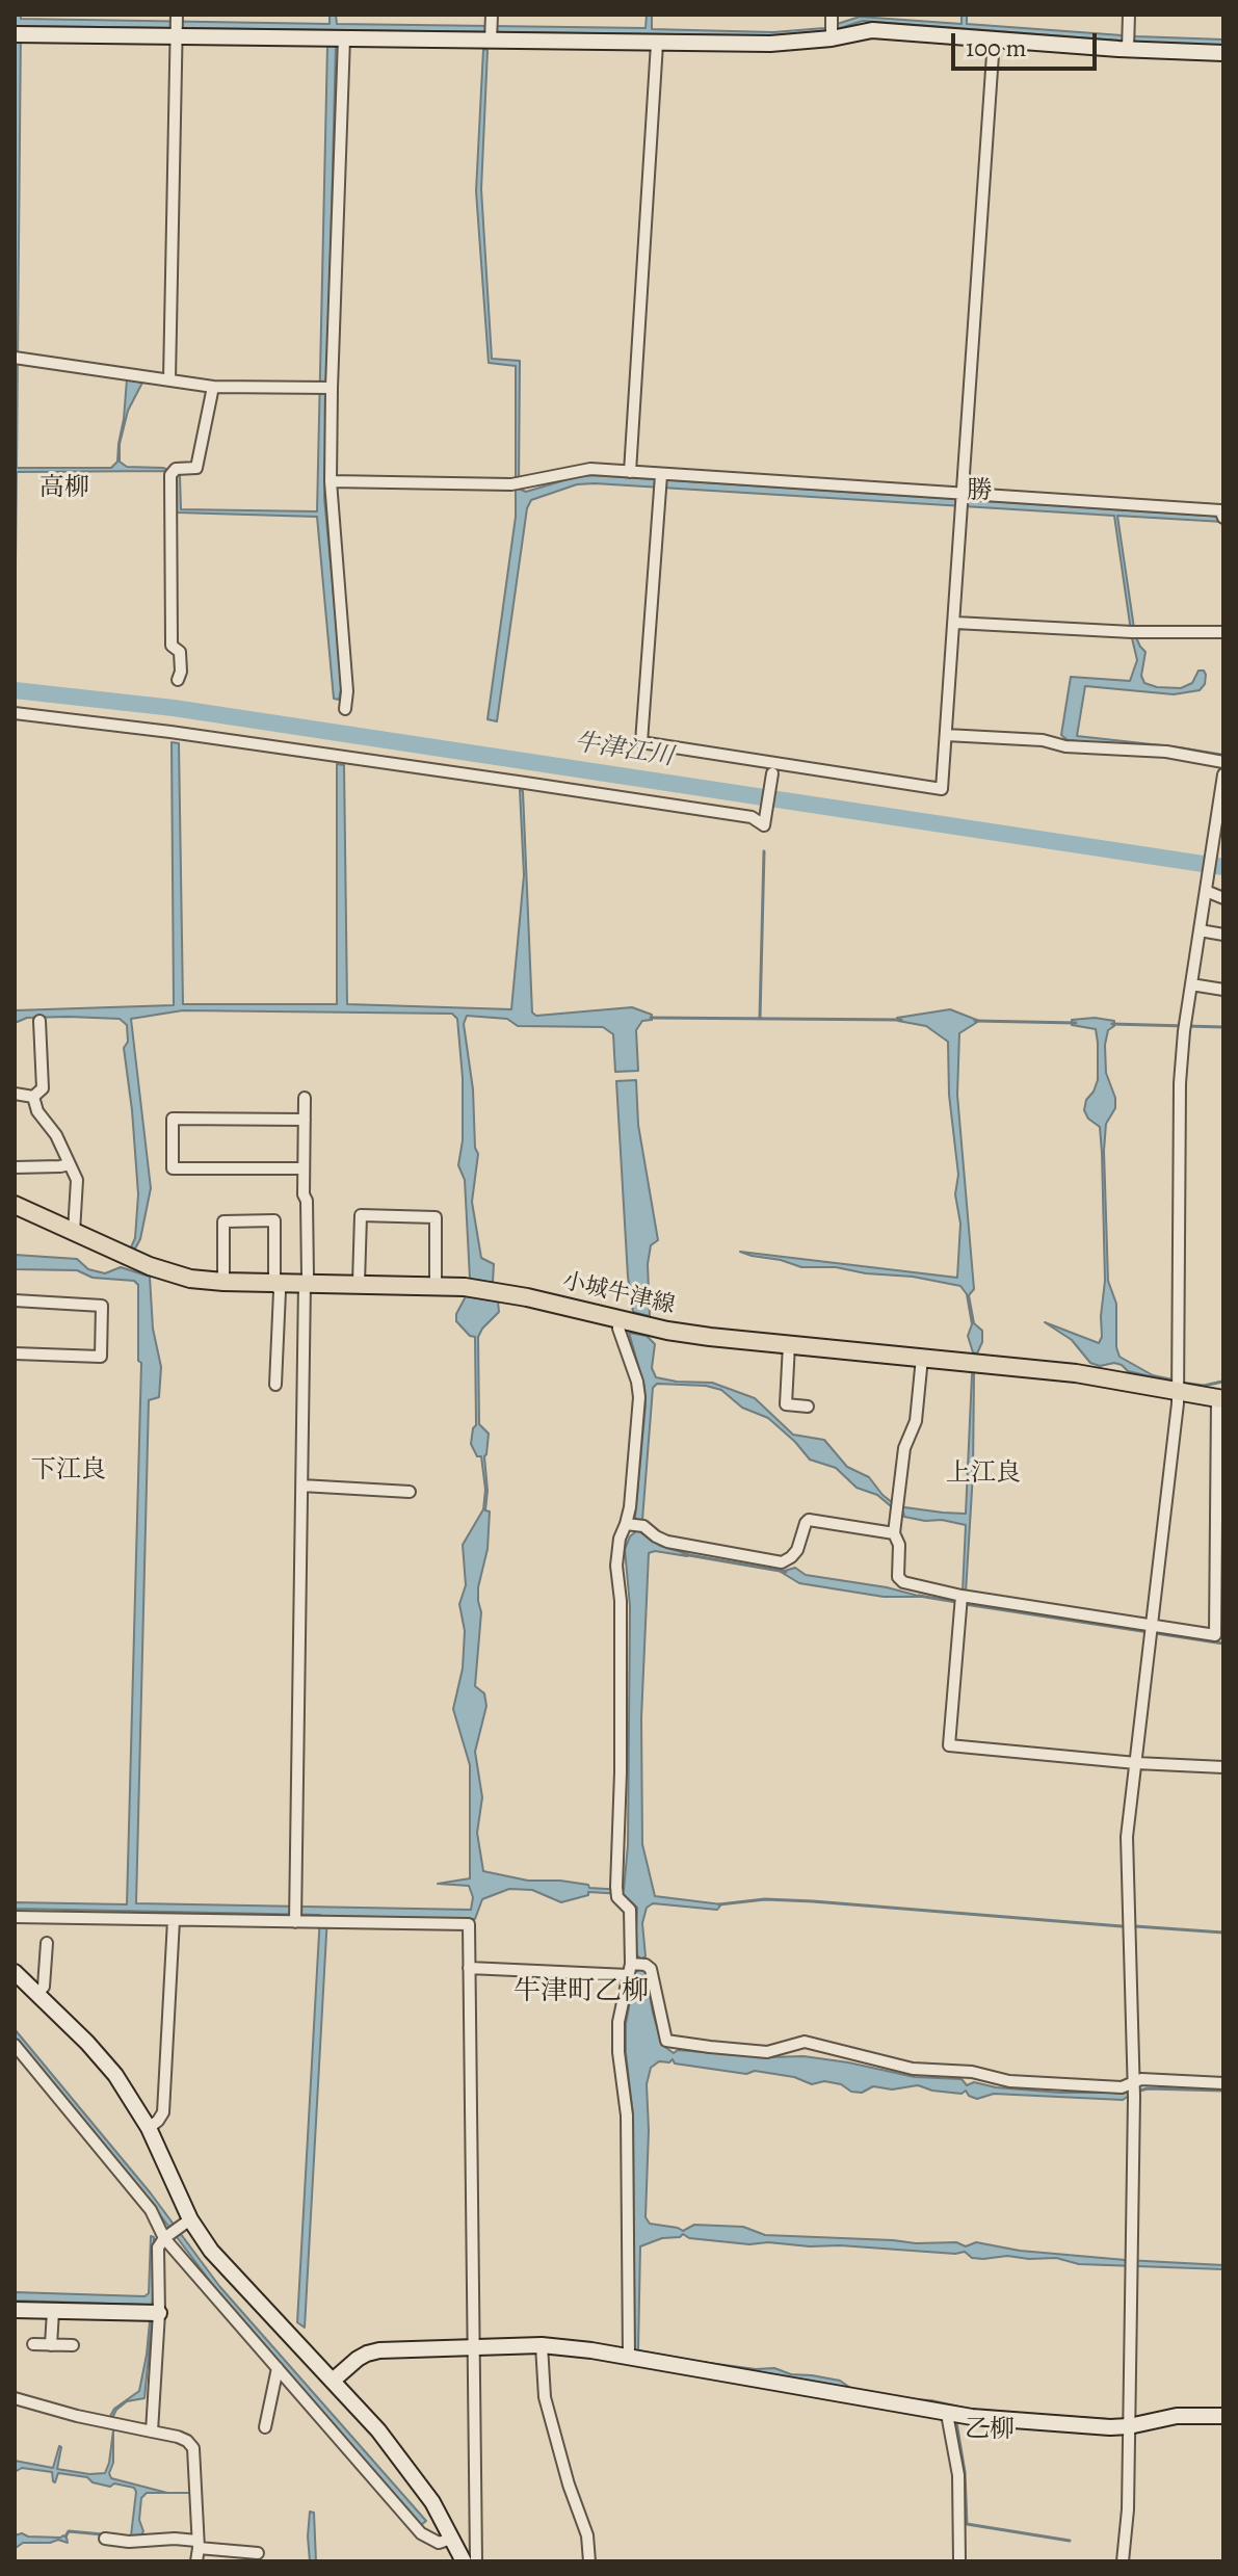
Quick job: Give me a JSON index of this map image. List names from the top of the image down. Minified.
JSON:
{"streets":{"main road":["小城牛津線"]},"districts":["高柳","勝","下江良","上江良","牛津町乙柳","乙柳"],"water":["牛津江川"],"scale_bar":"100 m"}
